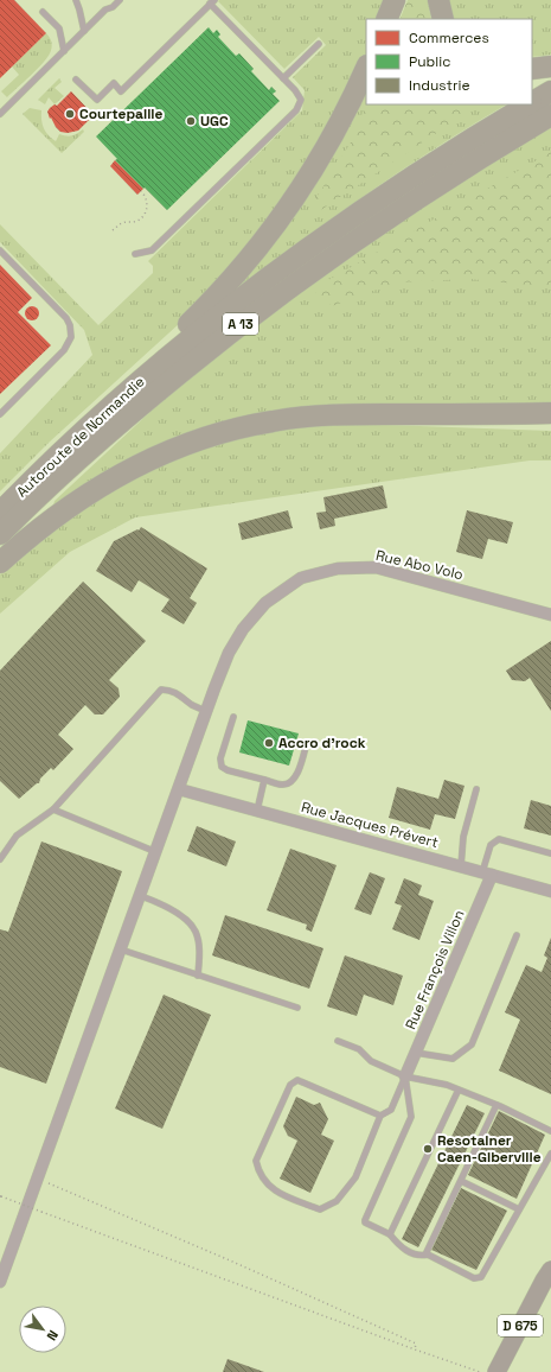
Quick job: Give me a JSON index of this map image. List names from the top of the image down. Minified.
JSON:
{"streets":{"highway":["A 13","Autoroute de Normandie"],"main road":["D 675"],"street":["Rue Abo Volo","Rue Jacques Prévert","Rue François Villon"]},"crossings":[["A 13","Autoroute de Normandie"],["Rue Abo Volo","Rue Jacques Prévert"],["Rue Jacques Prévert","Rue François Villon"]],"places":["Courtepaille","UGC","Accro d'rock","Resotainer Caen-Giberville"],"legend":["Commerces","Public","Industrie"],"north":"bottom right"}
